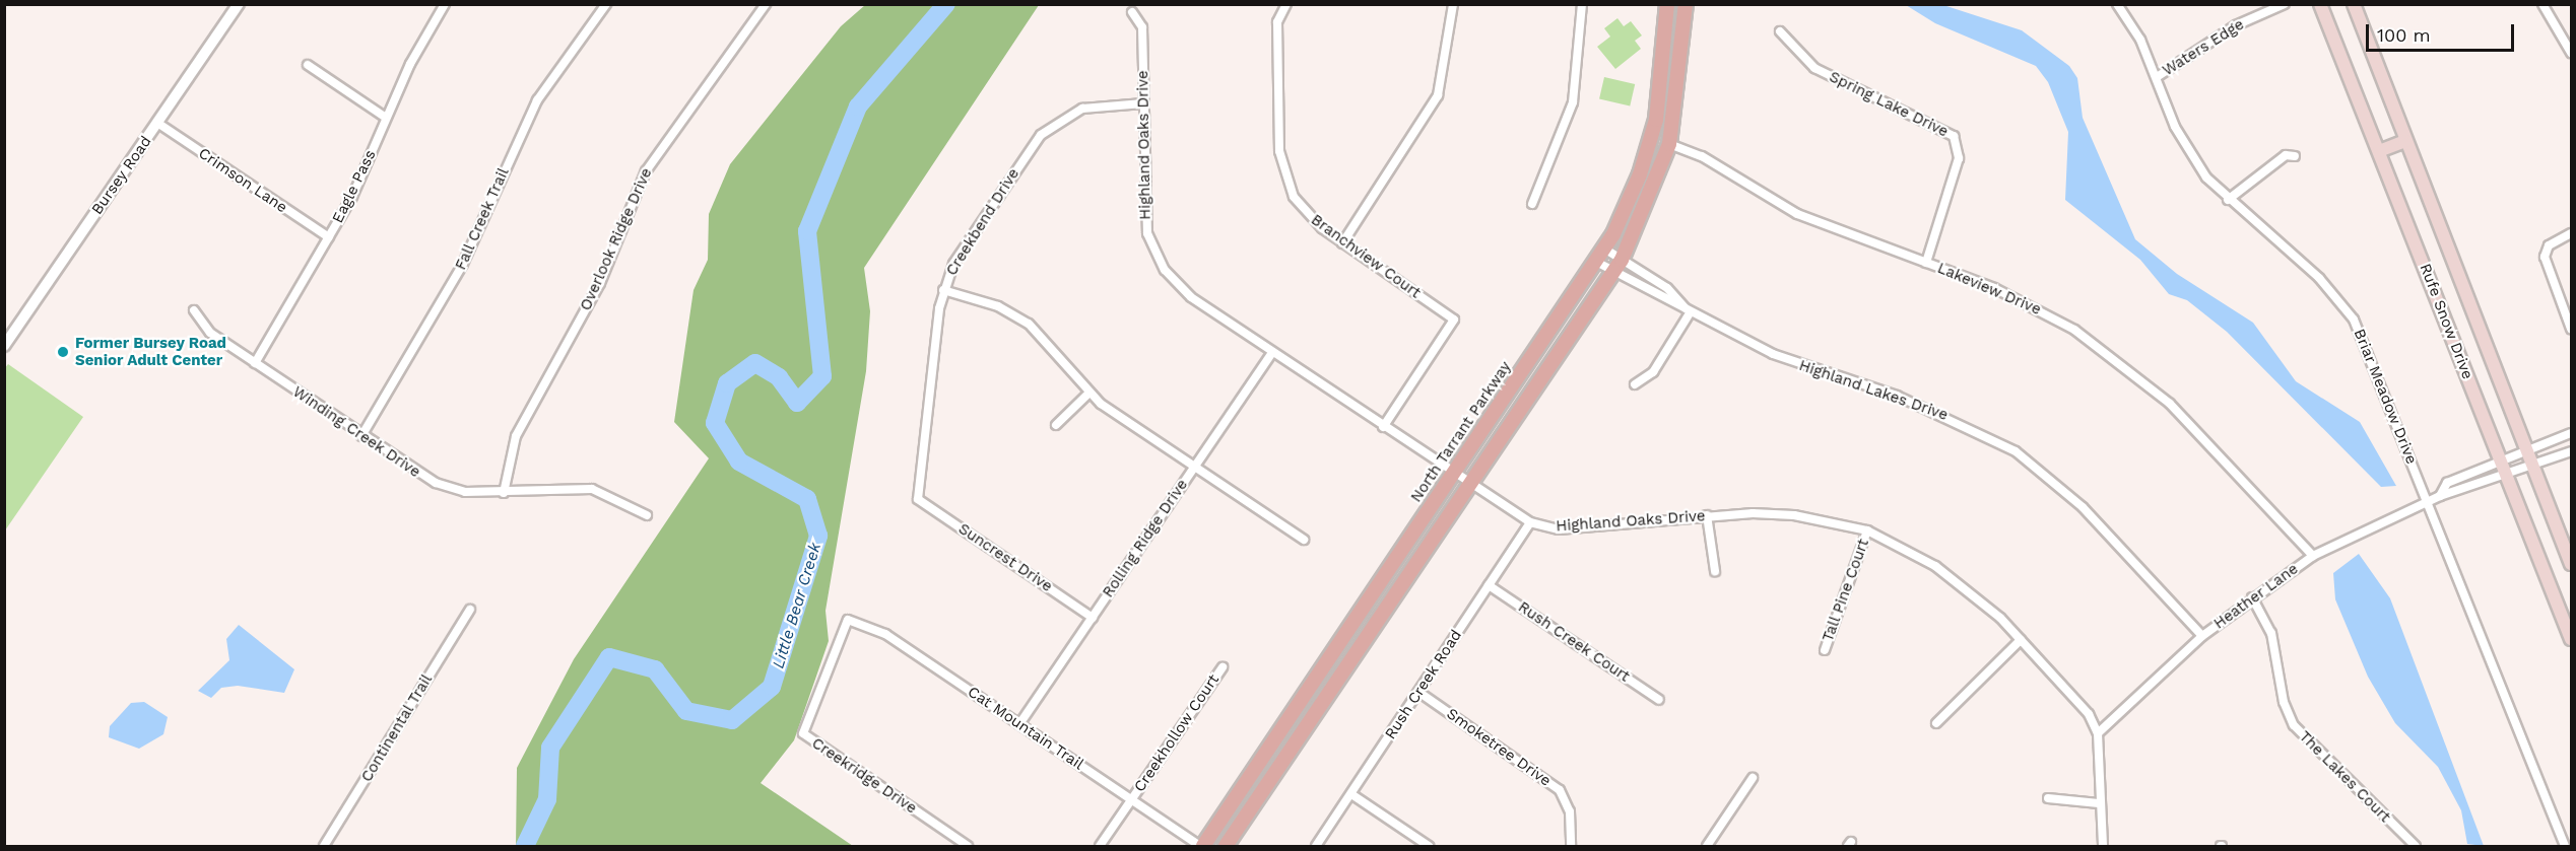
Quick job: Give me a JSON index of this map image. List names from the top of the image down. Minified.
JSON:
{"streets":{"main road":["Rufe Snow Drive","North Tarrant Parkway"],"street":["Waters Edge","Spring Lake Drive","Highland Oaks Drive","Bursey Road","Crimson Lane","Eagle Pass","Fall Creek Trail","Creekbend Drive","Overlook Ridge Drive","Branchview Court","Lakeview Drive","Highland Lakes Drive","Briar Meadow Drive","Winding Creek Drive","Rolling Ridge Drive","Suncrest Drive","Tall Pine Court","Heather Lane","Rush Creek Court","Rush Creek Road","Continental Trail","Cat Mountain Trail","Creekhollow Court","Smoketree Drive","Creekridge Drive","The Lakes Court"]},"crossings":[["Waters Edge","Briar Meadow Drive"],["Spring Lake Drive","Lakeview Drive"],["Highland Oaks Drive","Creekbend Drive"],["Highland Oaks Drive","Branchview Court"],["Highland Oaks Drive","North Tarrant Parkway"],["Highland Oaks Drive","Rolling Ridge Drive"],["Highland Oaks Drive","Tall Pine Court"],["Highland Oaks Drive","Heather Lane"],["Highland Oaks Drive","Rush Creek Road"],["Bursey Road","Crimson Lane"],["Crimson Lane","Eagle Pass"],["Eagle Pass","Winding Creek Drive"],["Fall Creek Trail","Winding Creek Drive"],["Creekbend Drive","Suncrest Drive"],["Overlook Ridge Drive","Winding Creek Drive"],["Lakeview Drive","Heather Lane"],["Rufe Snow Drive","Heather Lane"],["Highland Lakes Drive","North Tarrant Parkway"],["Highland Lakes Drive","Heather Lane"],["Briar Meadow Drive","Heather Lane"],["North Tarrant Parkway","Cat Mountain Trail"],["Rolling Ridge Drive","Suncrest Drive"],["Rolling Ridge Drive","Cat Mountain Trail"],["Heather Lane","The Lakes Court"],["Rush Creek Court","Rush Creek Road"],["Rush Creek Road","Smoketree Drive"],["Cat Mountain Trail","Creekhollow Court"],["Cat Mountain Trail","Creekridge Drive"]],"water":["Little Bear Creek"],"places":["Former Bursey Road Senior Adult Center"],"scale_bar":"100 m"}
